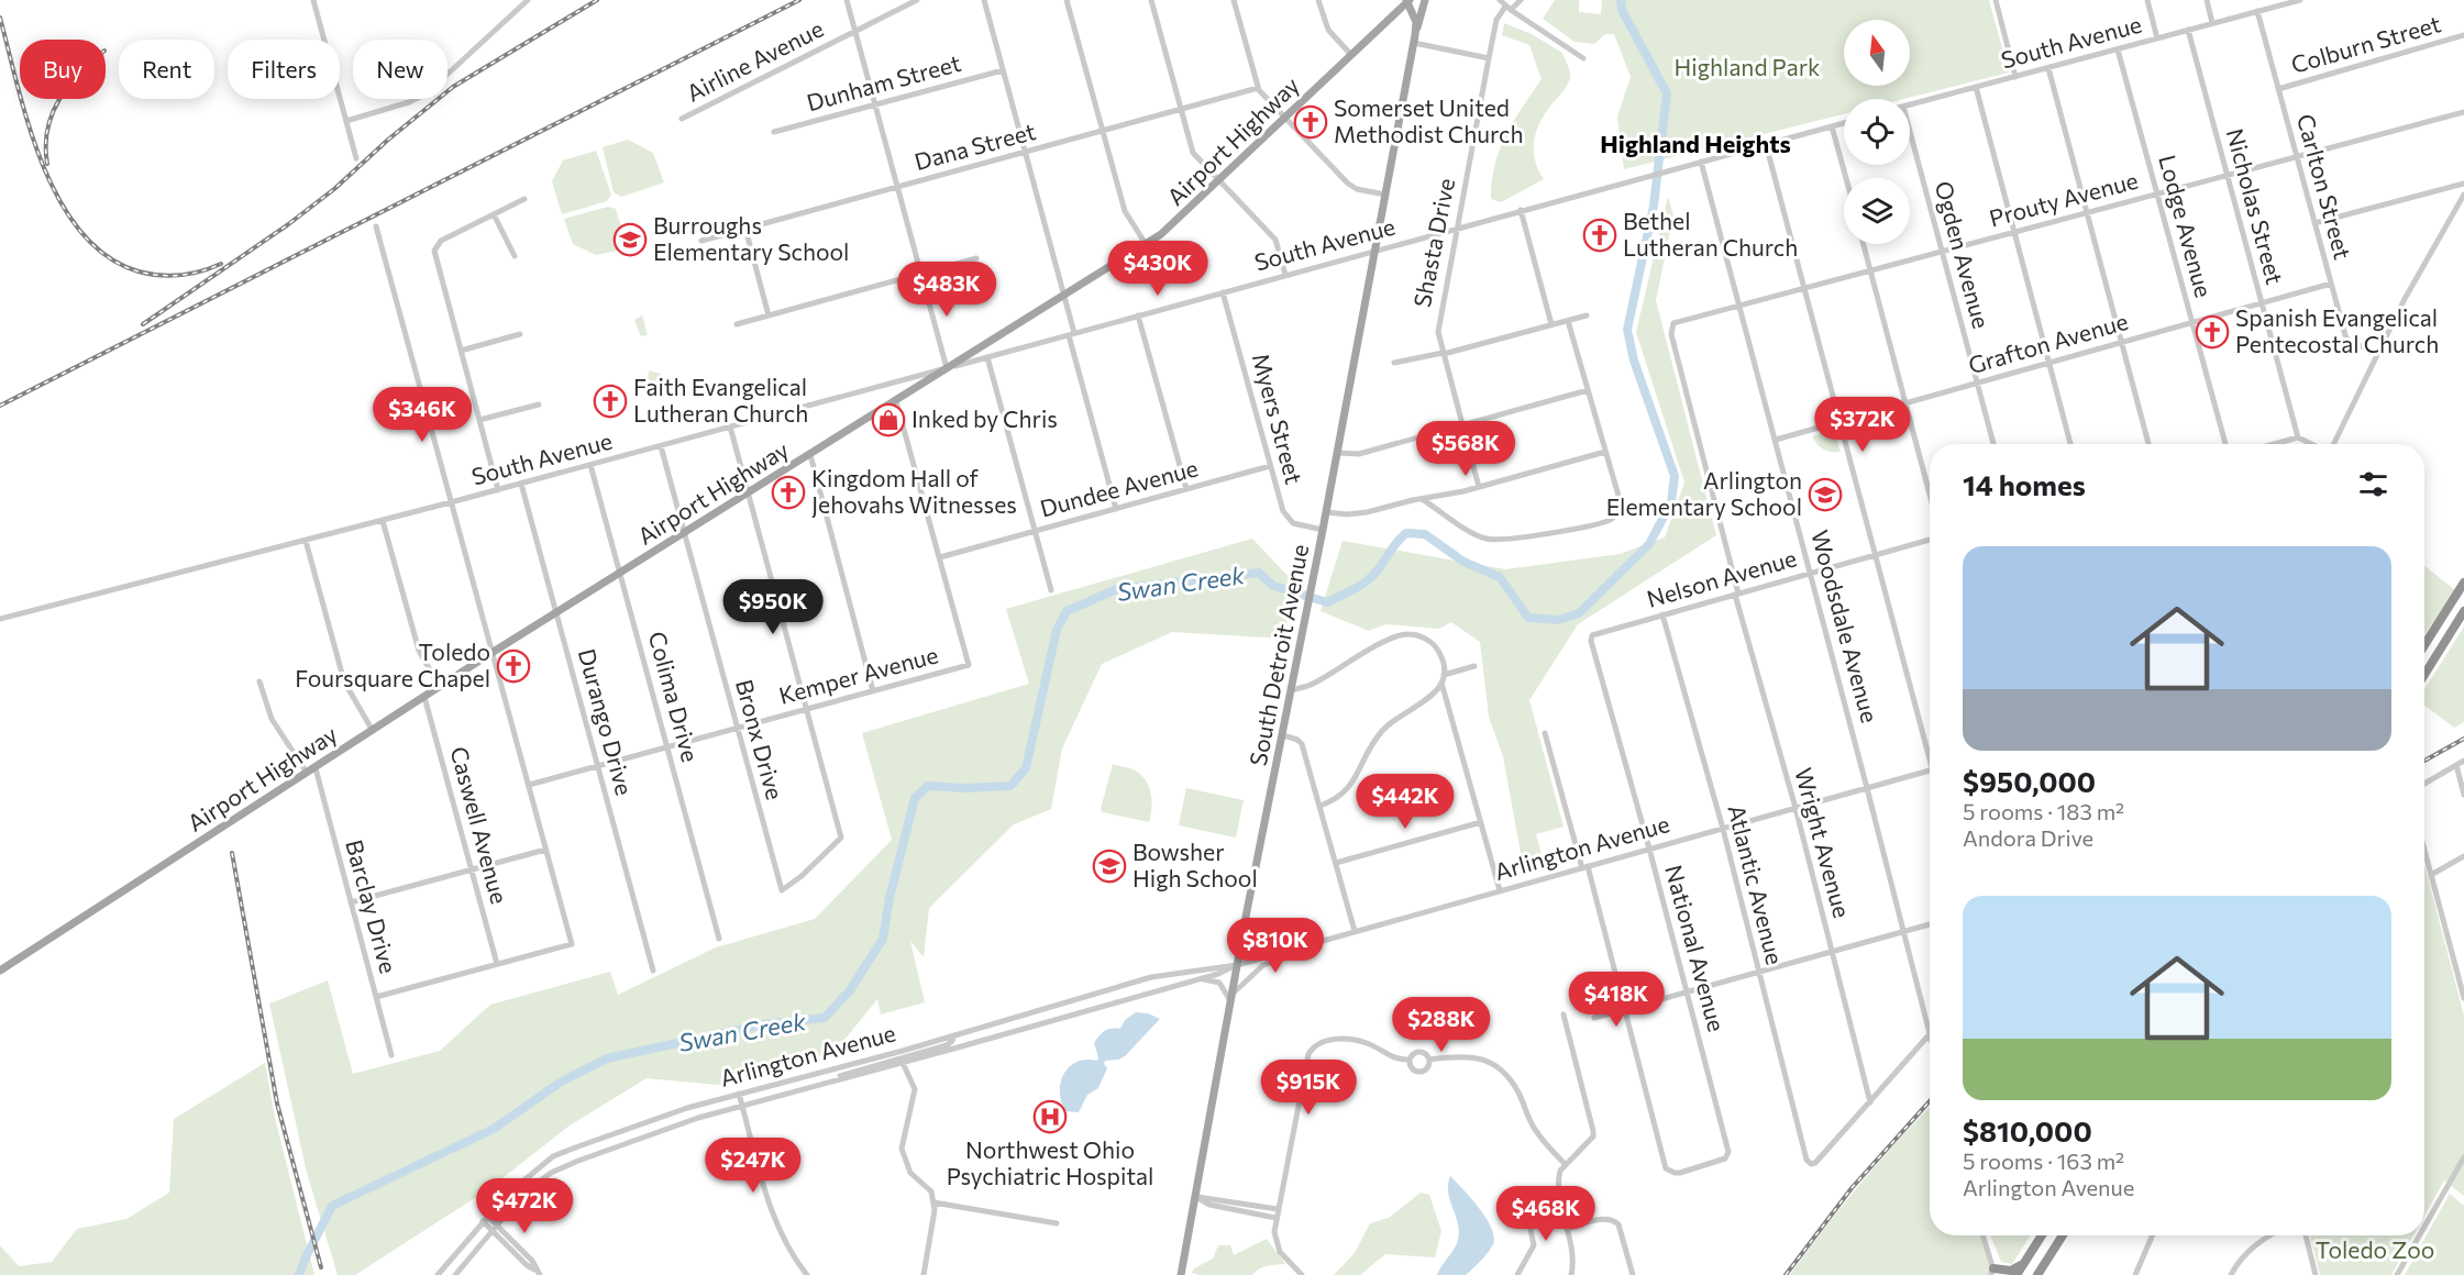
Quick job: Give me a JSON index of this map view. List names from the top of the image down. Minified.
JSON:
{"streets":{"main road":["Airport Highway","South Detroit Avenue"],"street":["South Avenue","Colburn Street","Airline Avenue","Dunham Street","Dana Street","Carlton Street","Prouty Avenue","Nicholas Street","Lodge Avenue","Shasta Drive","Ogden Avenue","Grafton Avenue","Myers Street","Dundee Avenue","Nelson Avenue","Woodsdale Avenue","Kemper Avenue","Colima Drive","Durango Drive","Bronx Drive","Caswell Avenue","Wright Avenue","Arlington Avenue","Atlantic Avenue","Barclay Drive","National Avenue"]},"crossings":[["South Avenue","Airport Highway"],["South Avenue","Carlton Street"],["South Avenue","Nicholas Street"],["South Avenue","Lodge Avenue"],["South Avenue","Shasta Drive"],["South Avenue","Myers Street"],["South Avenue","Woodsdale Avenue"],["South Avenue","South Detroit Avenue"],["South Avenue","Colima Drive"],["South Avenue","Durango Drive"],["South Avenue","Bronx Drive"],["Colburn Street","Carlton Street"],["Airport Highway","Colima Drive"],["Airport Highway","Durango Drive"],["Airport Highway","Bronx Drive"],["Airport Highway","Caswell Avenue"],["Airport Highway","Barclay Drive"],["Carlton Street","Prouty Avenue"],["Carlton Street","Grafton Avenue"],["Prouty Avenue","Nicholas Street"],["Prouty Avenue","Lodge Avenue"],["Prouty Avenue","Ogden Avenue"],["Prouty Avenue","Woodsdale Avenue"],["Prouty Avenue","Wright Avenue"],["Nicholas Street","Grafton Avenue"],["Lodge Avenue","Grafton Avenue"],["Ogden Avenue","Grafton Avenue"],["Grafton Avenue","Woodsdale Avenue"],["Myers Street","Dundee Avenue"],["Myers Street","South Detroit Avenue"],["Dundee Avenue","Kemper Avenue"],["Nelson Avenue","Woodsdale Avenue"],["Nelson Avenue","Wright Avenue"],["Nelson Avenue","Atlantic Avenue"],["Nelson Avenue","National Avenue"],["Woodsdale Avenue","Arlington Avenue"],["South Detroit Avenue","Arlington Avenue"],["Kemper Avenue","Colima Drive"],["Kemper Avenue","Durango Drive"],["Kemper Avenue","Bronx Drive"],["Wright Avenue","Arlington Avenue"],["Wright Avenue","Atlantic Avenue"],["Arlington Avenue","Atlantic Avenue"],["Arlington Avenue","National Avenue"]],"districts":["Highland Heights"],"water":["Swan Creek"],"parks":["Highland Park","Toledo Zoo"],"places":{"church":["Somerset United Methodist Church","Bethel Lutheran Church","Spanish Evangelical Pentecostal Church","Faith Evangelical Lutheran Church","Kingdom Hall of Jehovahs Witnesses","Toledo Foursquare Chapel"],"school or university":["Burroughs Elementary School","Arlington Elementary School","Bowsher High School"],"shop":["Inked by Chris"],"hospital":["Northwest Ohio Psychiatric Hospital"]},"north":"top","page":{"chip":["Buy","Rent","Filters","New"],"price":["$430K","$483K","$346K","$372K","$568K","$950K","$442K","$810K","$418K","$288K","$915K","$247K","$472K","$468K"],"heading":"14 homes","list":[{"name":"$950,000","note":"5 rooms · 183 m² · Andora Drive"},{"name":"$810,000","note":"5 rooms · 163 m² · Arlington Avenue"}]}}
